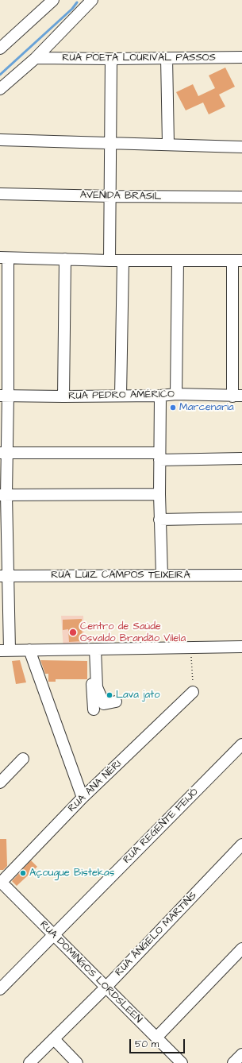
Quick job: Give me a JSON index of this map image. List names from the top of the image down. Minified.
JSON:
{"streets":{"street":["RUA POETA LOURIVAL PASSOS","AVENIDA BRASIL","RUA PEDRO AMÉRICO","RUA LUIZ CAMPOS TEIXEIRA","RUA ANA NÉRI","RUA REGENTE FEIJÓ","RUA ÂNGELO MARTINS","RUA DOMINGOS LORDSLEEN"]},"crossings":[["RUA ANA NÉRI","RUA DOMINGOS LORDSLEEN"],["RUA REGENTE FEIJÓ","RUA DOMINGOS LORDSLEEN"],["RUA ÂNGELO MARTINS","RUA DOMINGOS LORDSLEEN"]],"places":["Marcenaria","Centro de Saúde Osvaldo Brandão Vilela","Lava jato","Açougue Bistekas"],"scale_bar":"50 m"}
